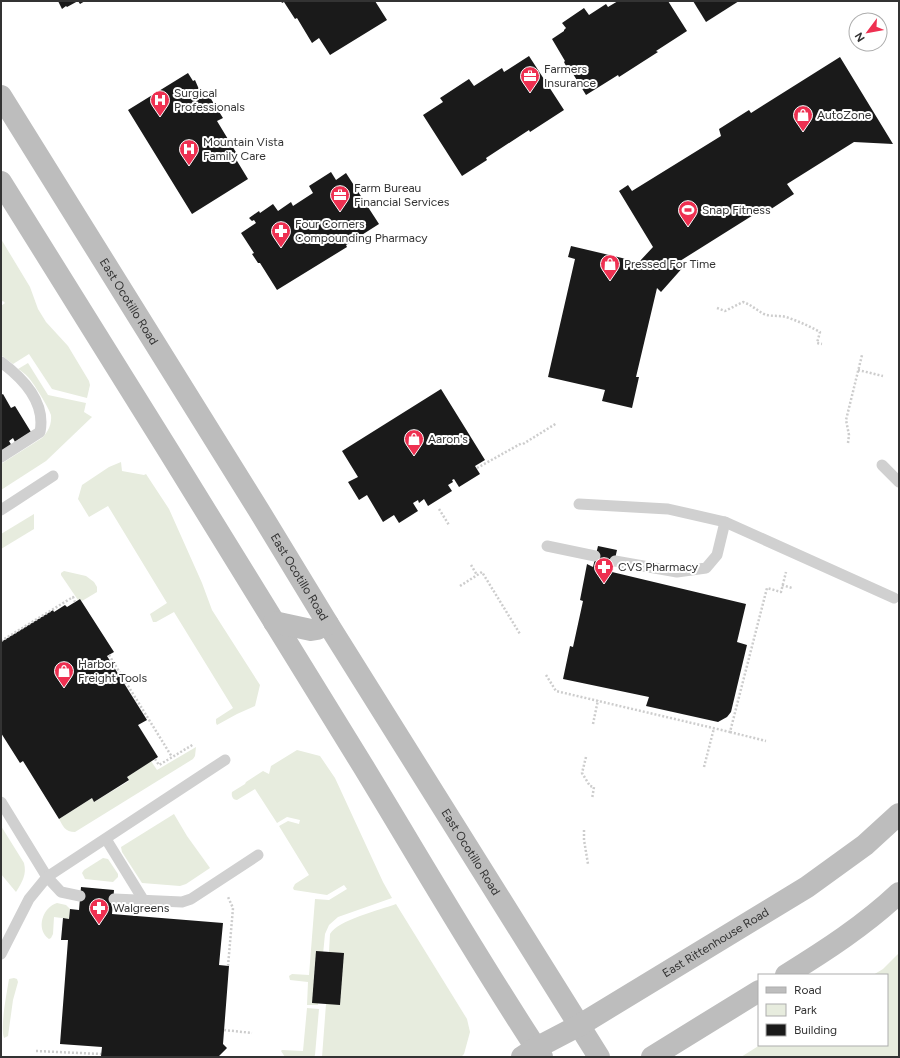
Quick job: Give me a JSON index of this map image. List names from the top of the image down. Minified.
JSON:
{"streets":{"main road":["East Ocotillo Road","East Rittenhouse Road"]},"crossings":[["East Ocotillo Road","East Rittenhouse Road"]],"places":{"office":["Farmers Insurance","Farm Bureau Financial Services"],"hospital":["Surgical Professionals","Mountain Vista Family Care"],"shop":["AutoZone","Pressed For Time","Aaron's","Harbor Freight Tools"],"sports":["Snap Fitness"],"pharmacy":["Four Corners Compounding Pharmacy","CVS Pharmacy","Walgreens"]},"legend":["Road","Park","Building"],"north":"bottom left"}
